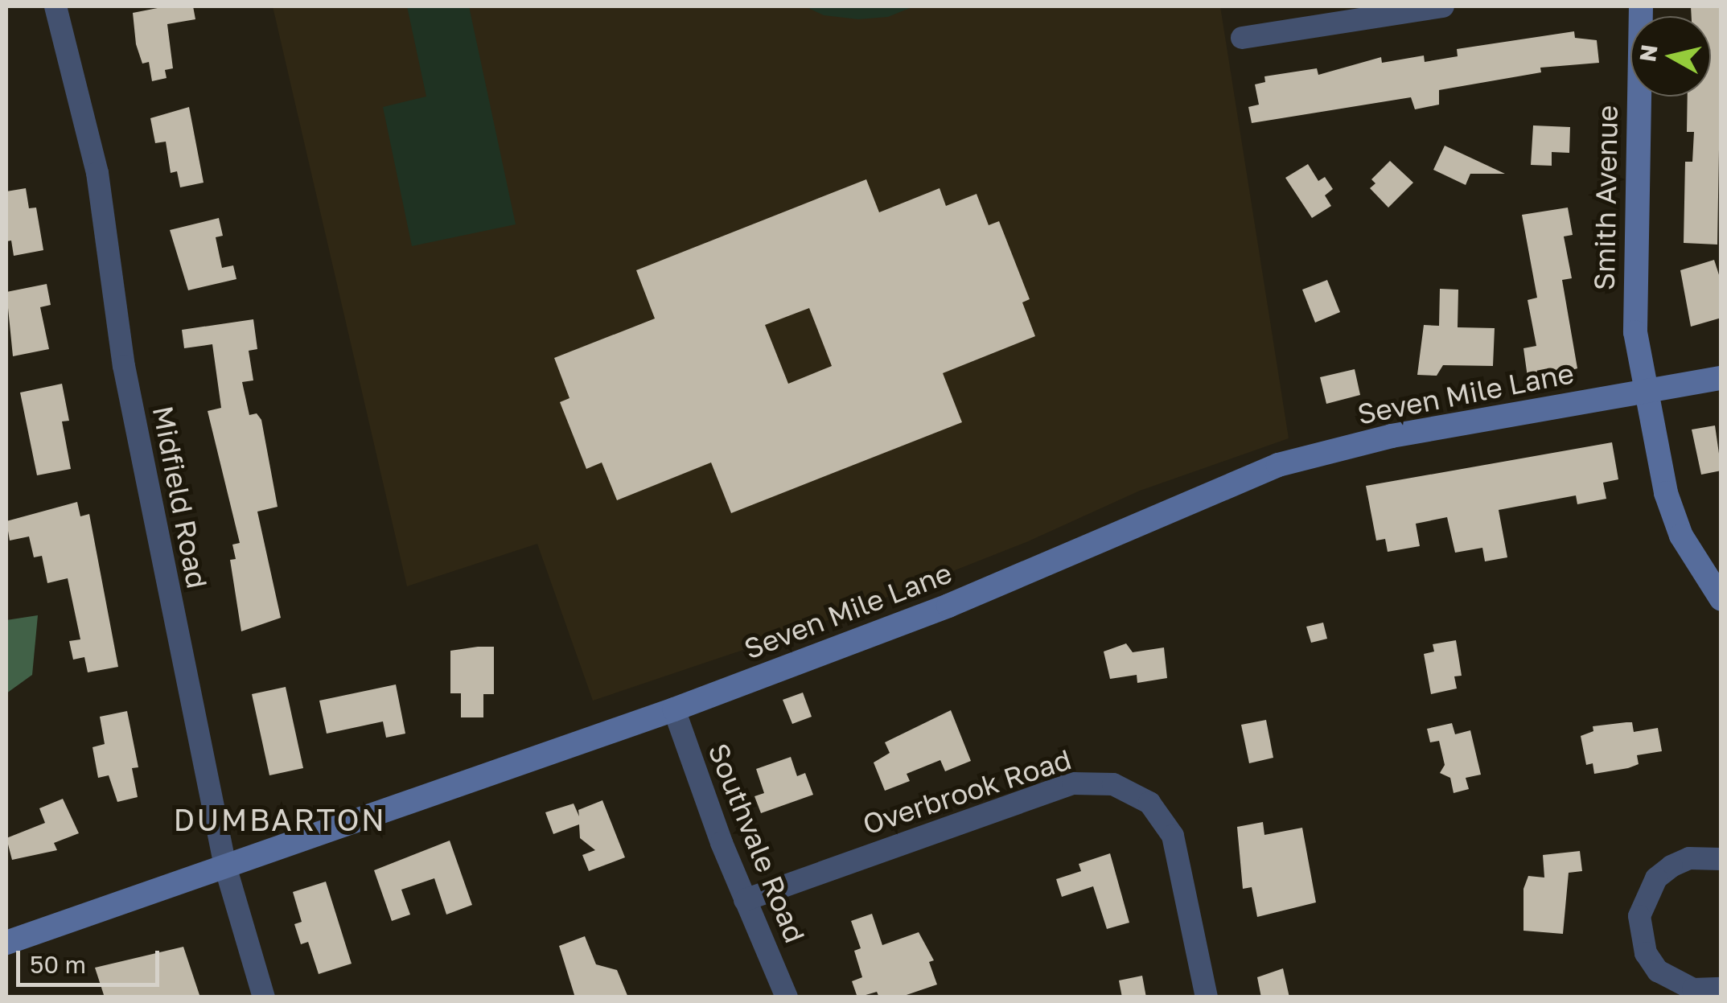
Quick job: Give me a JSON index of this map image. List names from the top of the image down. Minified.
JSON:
{"streets":{"street":["Smith Avenue","Seven Mile Lane","Midfield Road","Overbrook Road","Southvale Road"]},"crossings":[["Smith Avenue","Seven Mile Lane"],["Seven Mile Lane","Midfield Road"],["Seven Mile Lane","Southvale Road"],["Overbrook Road","Southvale Road"]],"districts":["DUMBARTON"],"scale_bar":"50 m","north":"left"}
